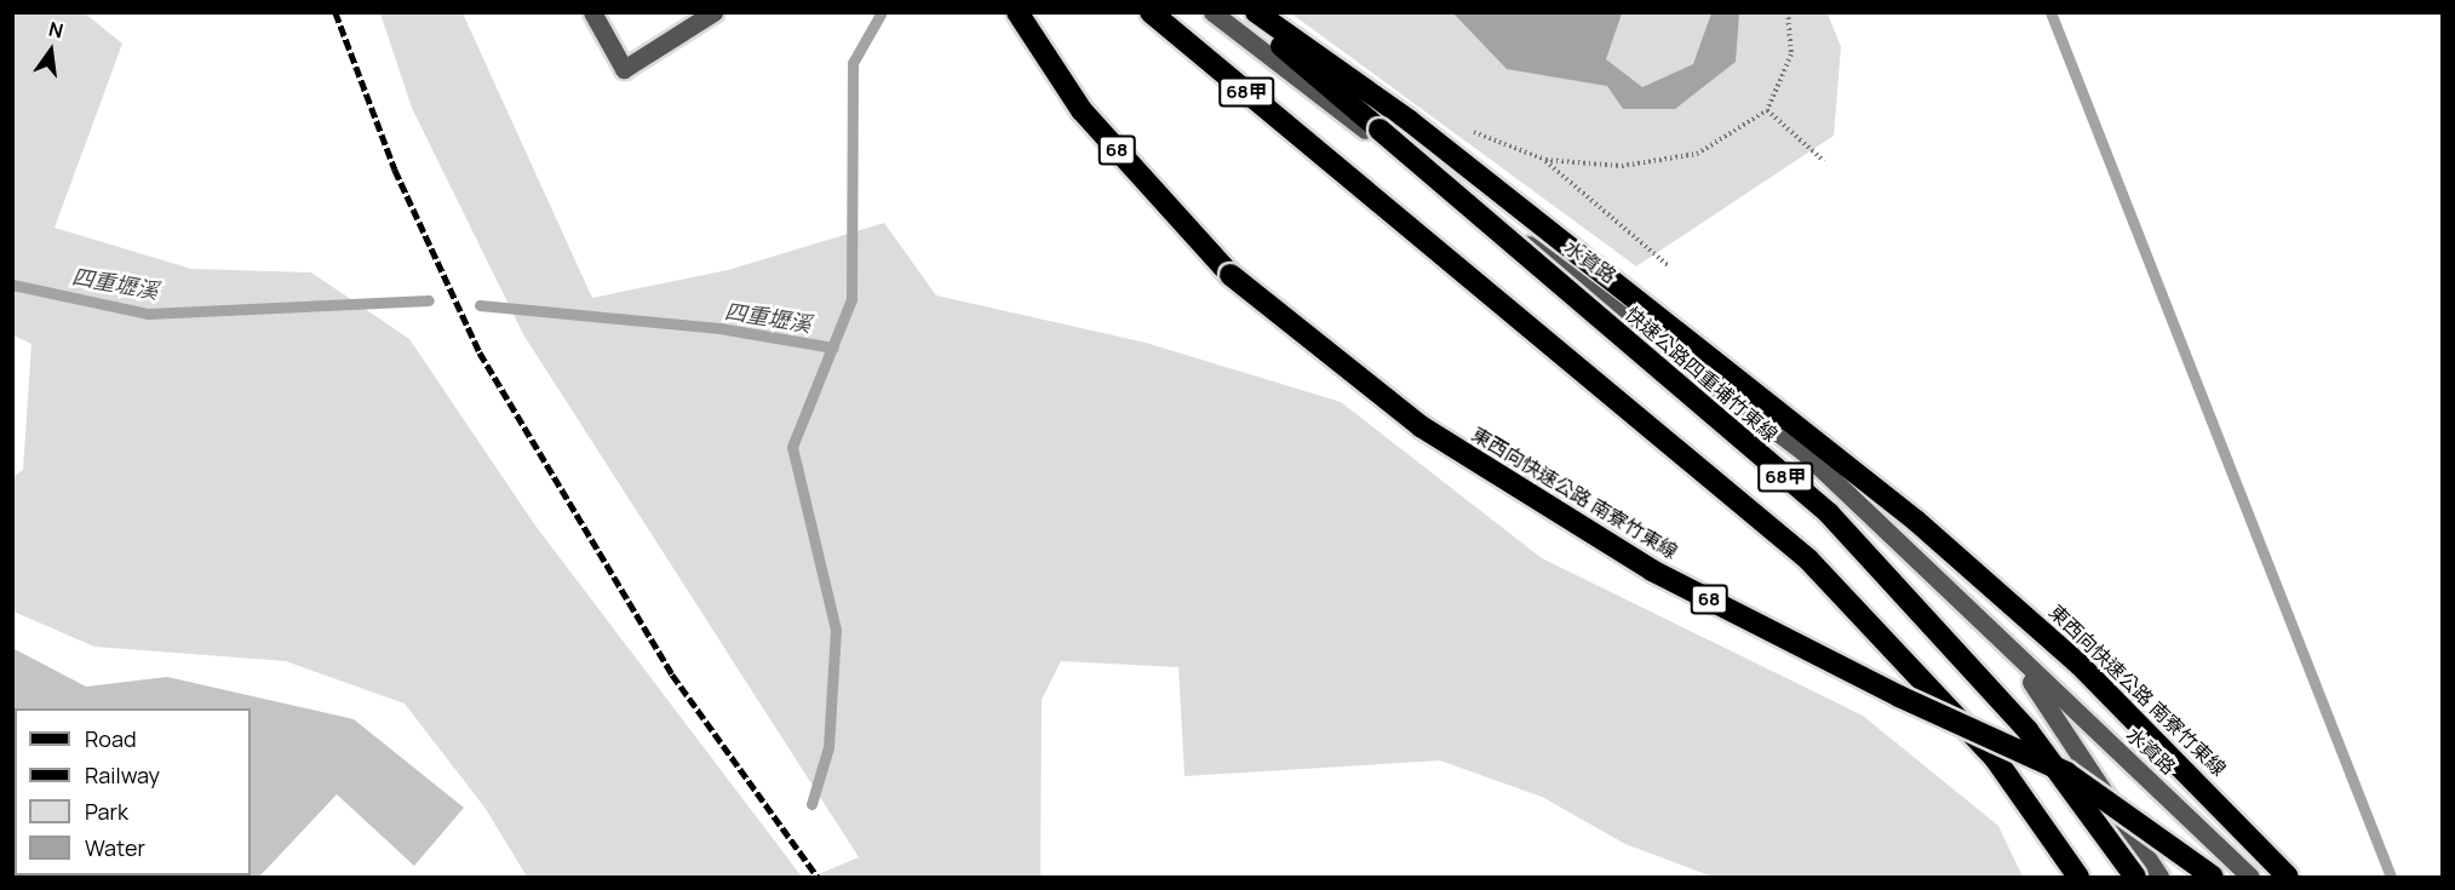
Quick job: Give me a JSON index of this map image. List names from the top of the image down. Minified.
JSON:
{"streets":{"highway":["68甲","68","快速公路四重埔竹東線","東西向快速公路 南寮竹東線"],"street":["水資路"]},"water":["四重壢溪"],"legend":["Road","Railway","Park","Water"],"north":"top"}
